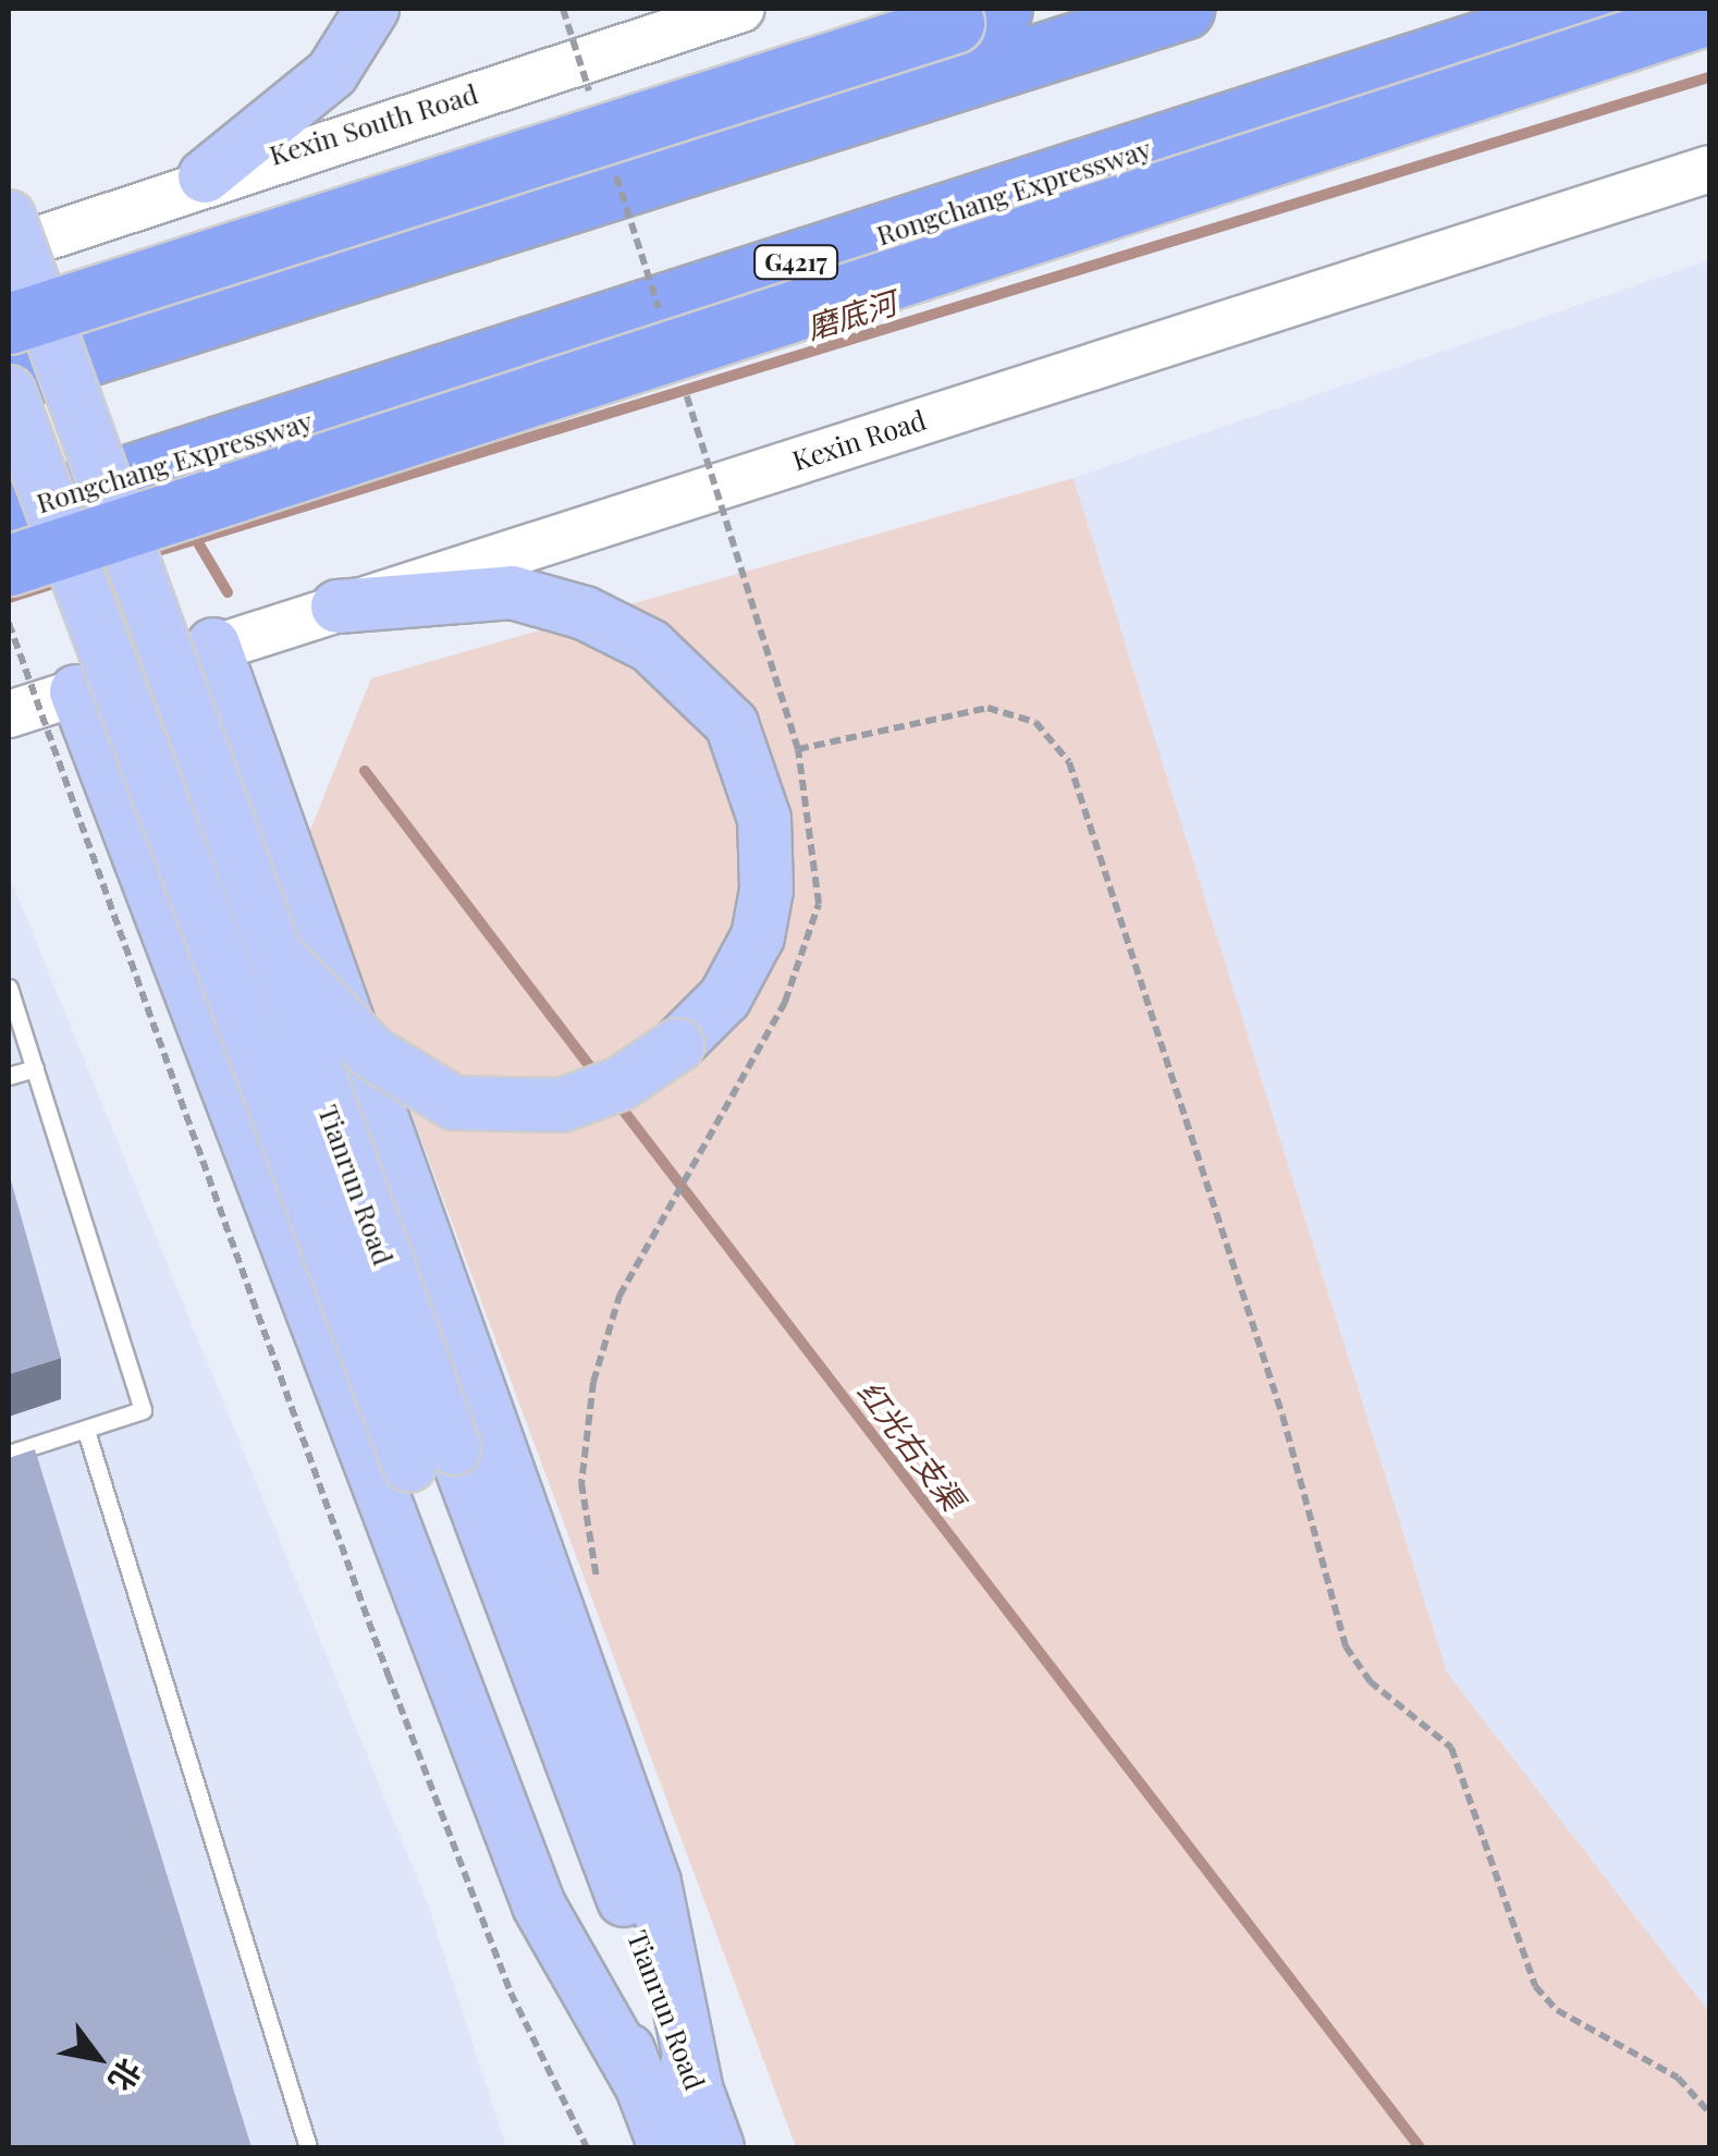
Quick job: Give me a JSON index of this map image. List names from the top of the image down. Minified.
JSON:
{"streets":{"highway":["Rongchang Expressway","G4217"],"main road":["Kexin South Road","Kexin Road","Tianrun Road"]},"water":["磨底河","红光右支渠"],"north":"bottom right"}
